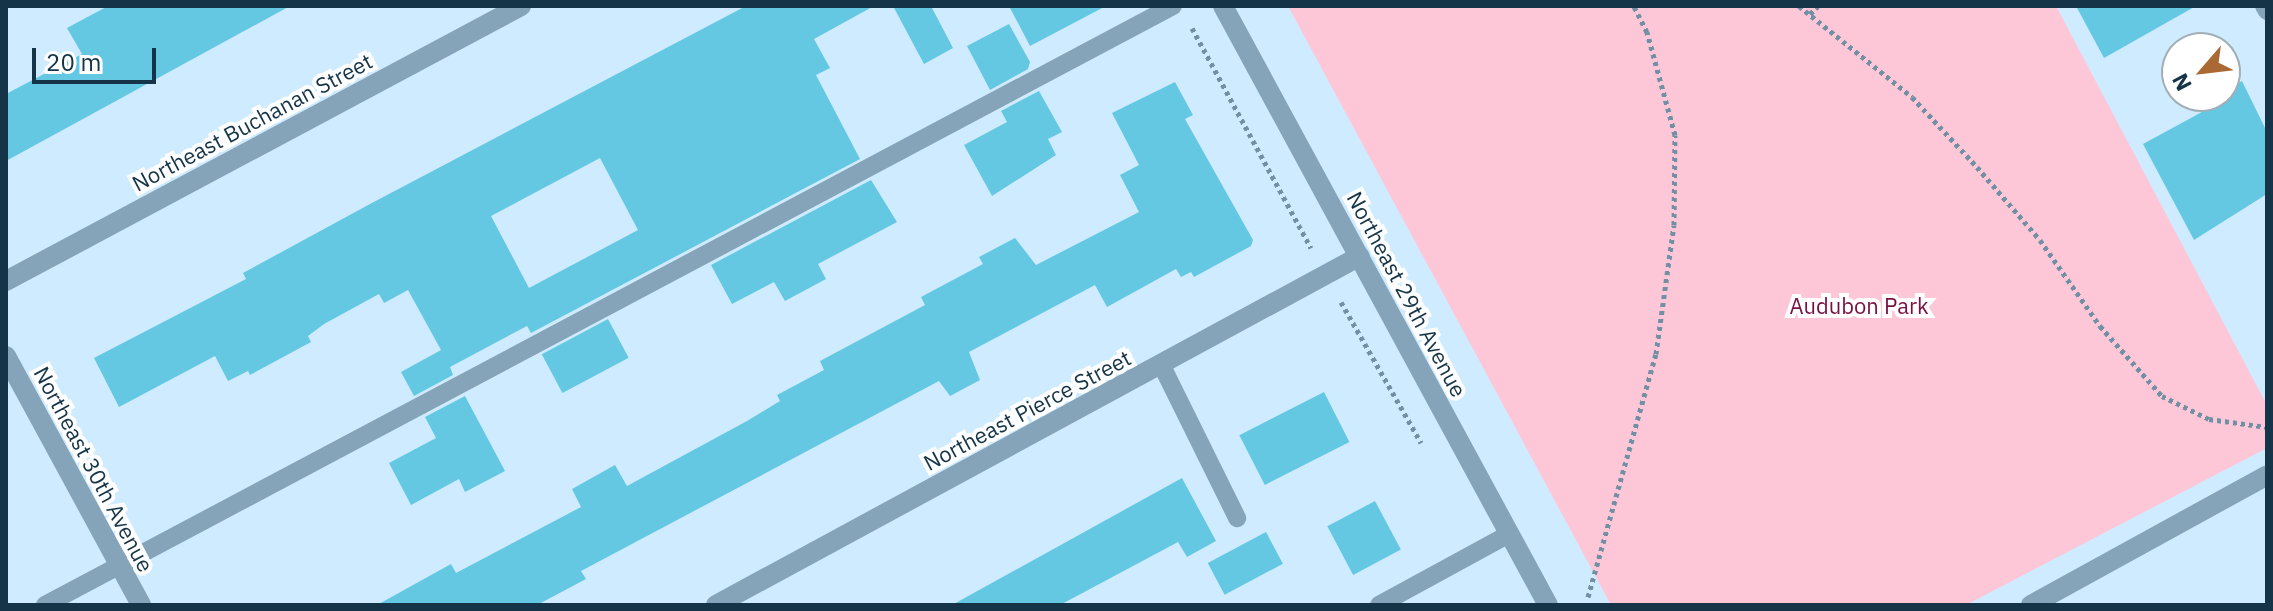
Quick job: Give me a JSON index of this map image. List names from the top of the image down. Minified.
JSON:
{"streets":{"street":["Northeast Buchanan Street","Northeast 29th Avenue","Northeast Pierce Street","Northeast 30th Avenue"]},"crossings":[["Northeast 29th Avenue","Northeast Pierce Street"]],"parks":["Audubon Park"],"scale_bar":"20 m","north":"bottom left"}
